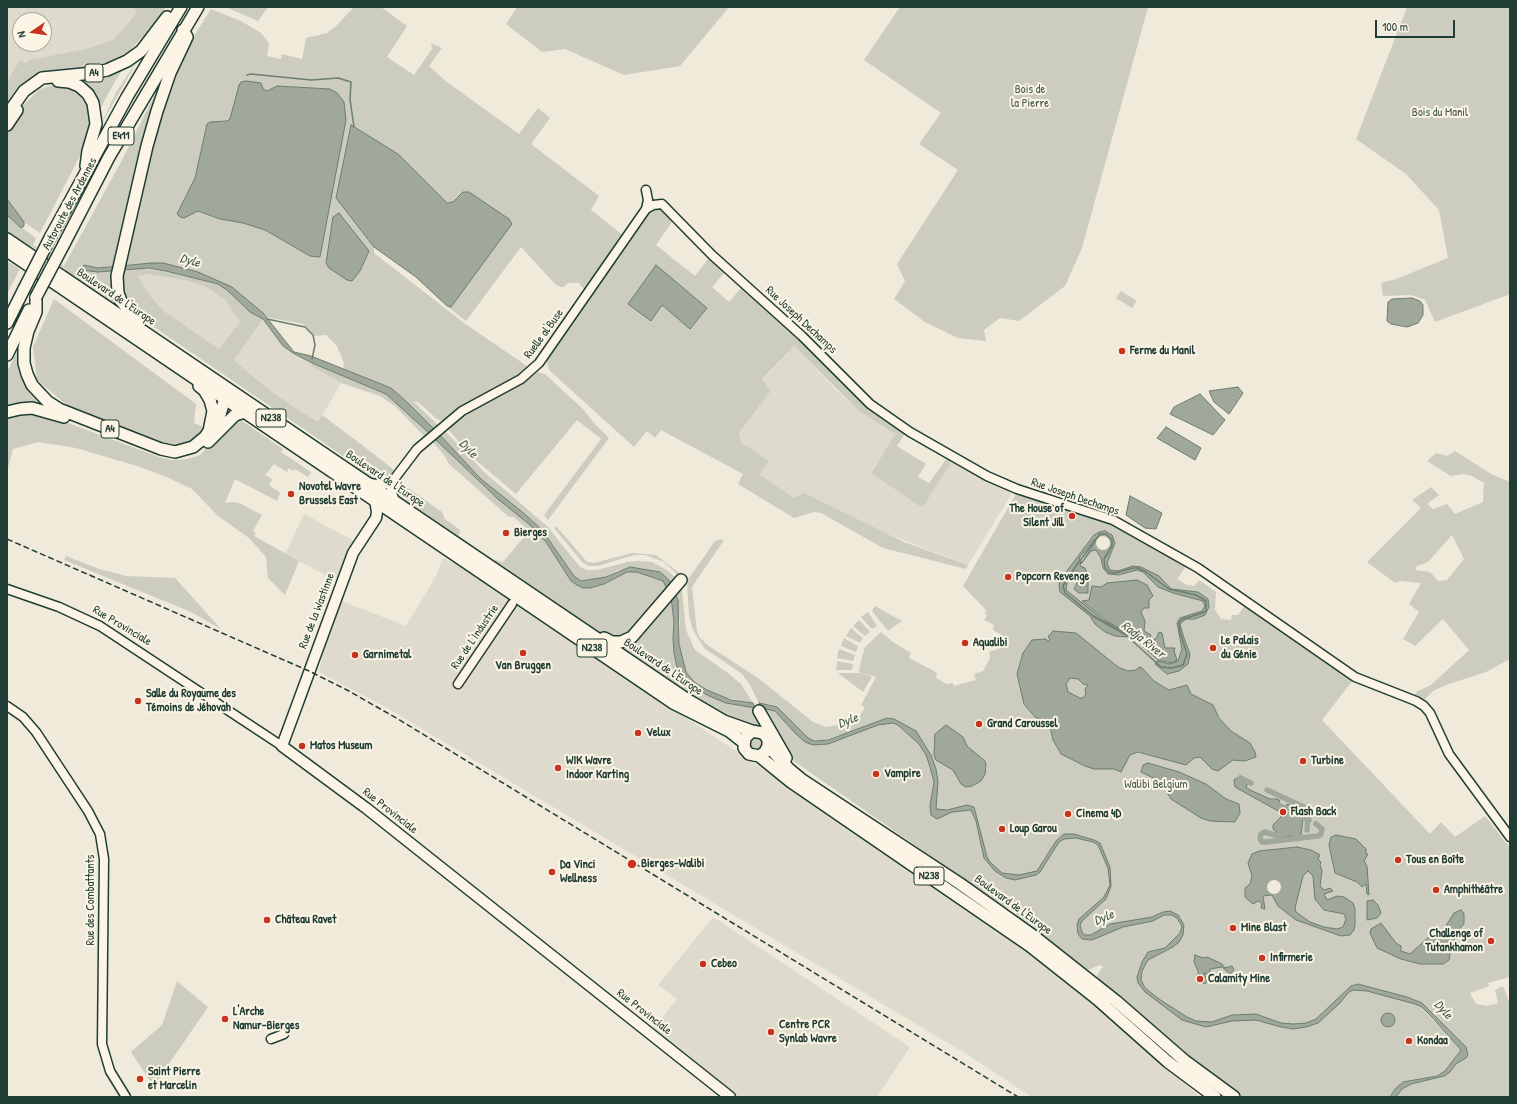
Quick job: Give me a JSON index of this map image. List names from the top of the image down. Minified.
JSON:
{"streets":{"highway":["A4","E411","Autoroute des Ardennes","Boulevard de l'Europe","N238"],"main road":["Rue de la Wastinne","Rue Provinciale"],"street":["Rue Joseph Dechamps","Ruelle al'Buse","Rue de L'Industrie","Rue des Combattants"]},"crossings":[["A4","Autoroute des Ardennes"],["A4","Boulevard de l'Europe"],["Rue Joseph Dechamps","Ruelle al'Buse"],["Rue de la Wastinne","Rue Provinciale"]],"water":["Dyle","Radja River"],"parks":["Bois de la Pierre","Bois du Manil","Walibi Belgium"],"places":["Ferme du Manil","Novotel Wavre Brussels East","The House of Silent Jill","Bierges","Popcorn Revenge","Aqualibi","Le Palais du Génie","Van Bruggen","Garnimetal","Salle du Royaume des Témoins de Jéhovah","Grand Caroussel","Velux","Matos Museum","Turbine","WIK Wavre Indoor Karting","Vampire","Flash Back","Cinema 4D","Loup Garou","Tous en Boîte","Bierges-Walibi","Da Vinci Wellness","Amphithéâtre","Château Ravet","Mine Blast","Challenge of Tutankhamon","Infirmerie","Cebeo","Calamity Mine","L'Arche Namur-Bierges","Centre PCR Synlab Wavre","Kondaa","Saint Pierre et Marcelin"],"scale_bar":"100 m","north":"left"}
